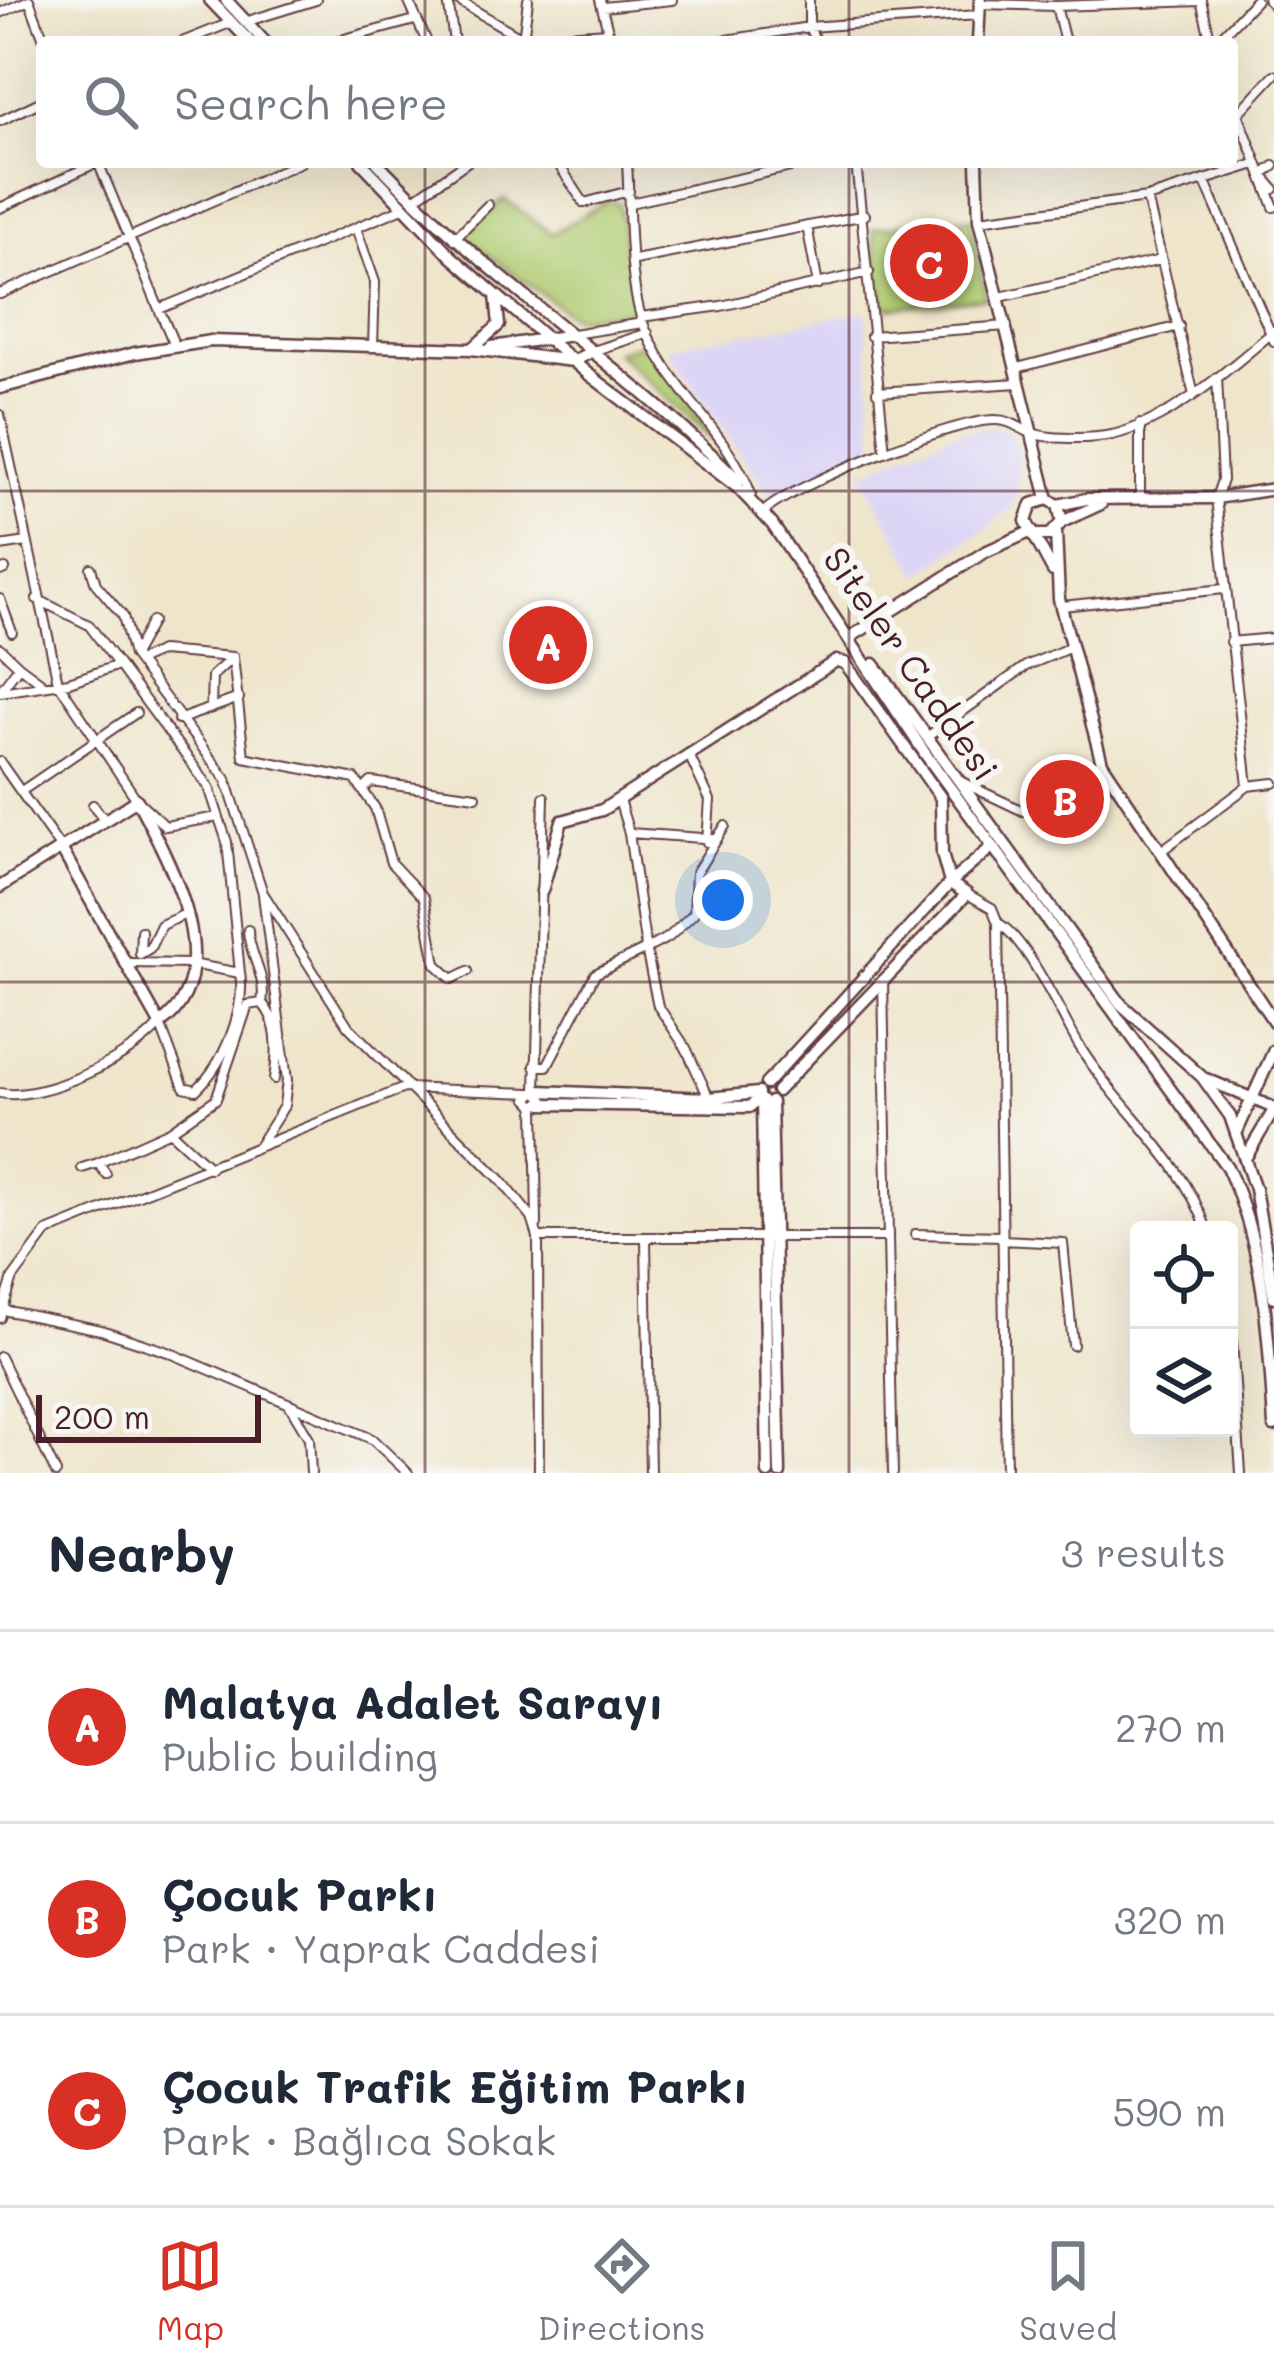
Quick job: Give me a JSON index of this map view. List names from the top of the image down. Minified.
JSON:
{"streets":{"street":["Siteler Caddesi"]},"scale_bar":"200 m","page":{"search":"Search here","pins":["C","A","B"],"scale":"200 m","heading":["Nearby","3 results"],"list":[{"mark":"A","name":"Malatya Adalet Sarayı","note":"Public building","value":"270 m"},{"mark":"B","name":"Çocuk Parkı","note":"Park · Yaprak Caddesi","value":"320 m"},{"mark":"C","name":"Çocuk Trafik Eğitim Parkı","note":"Park · Bağlıca Sokak","value":"590 m"}],"nav":["Map","Directions","Saved"]}}
